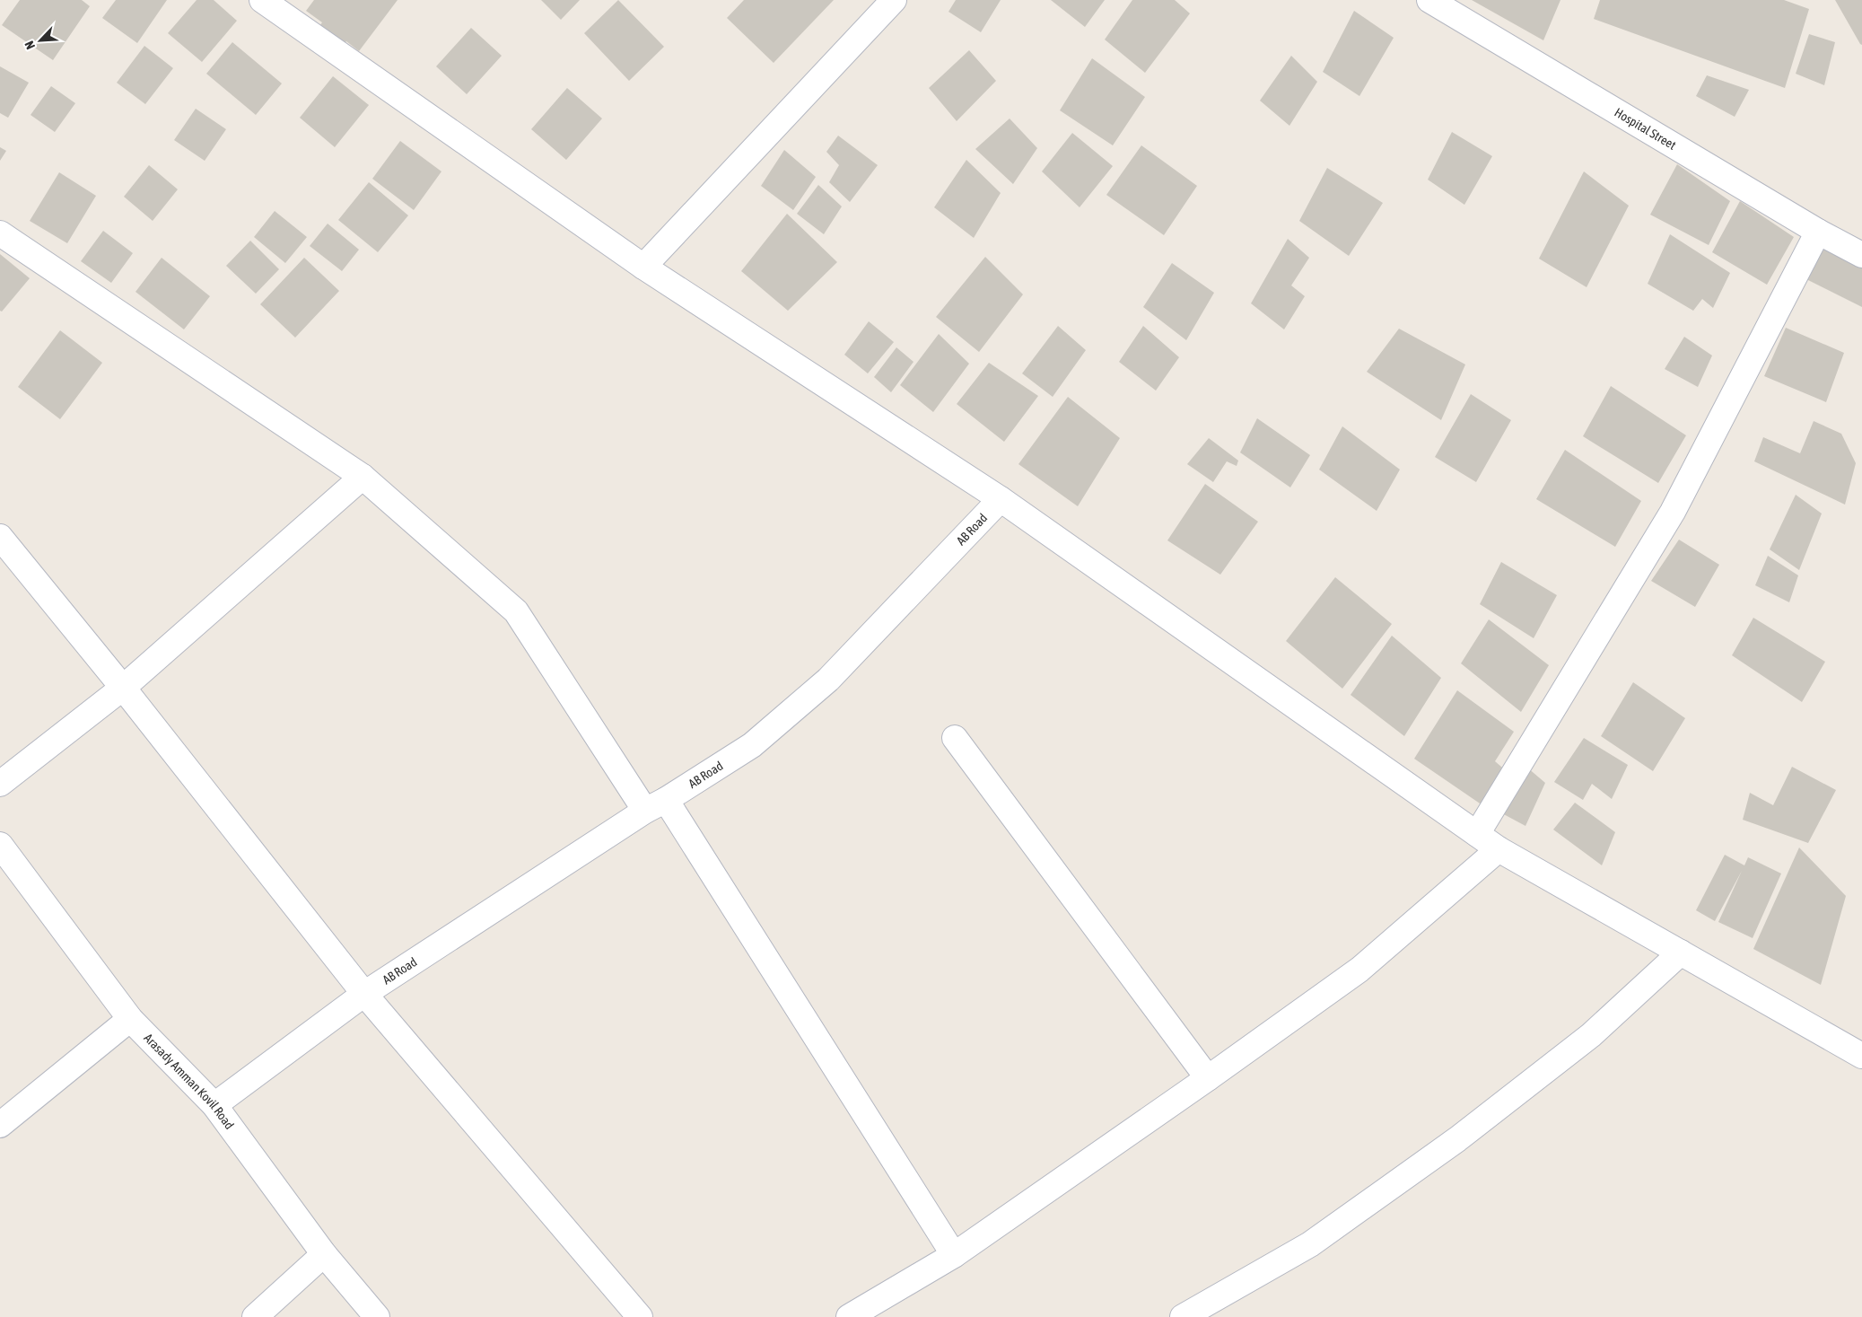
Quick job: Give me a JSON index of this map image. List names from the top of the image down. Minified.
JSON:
{"streets":{"street":["Hospital Street","AB Road","Arasady Amman Kovil Road"]},"crossings":[["AB Road","Arasady Amman Kovil Road"]],"north":"bottom left"}
